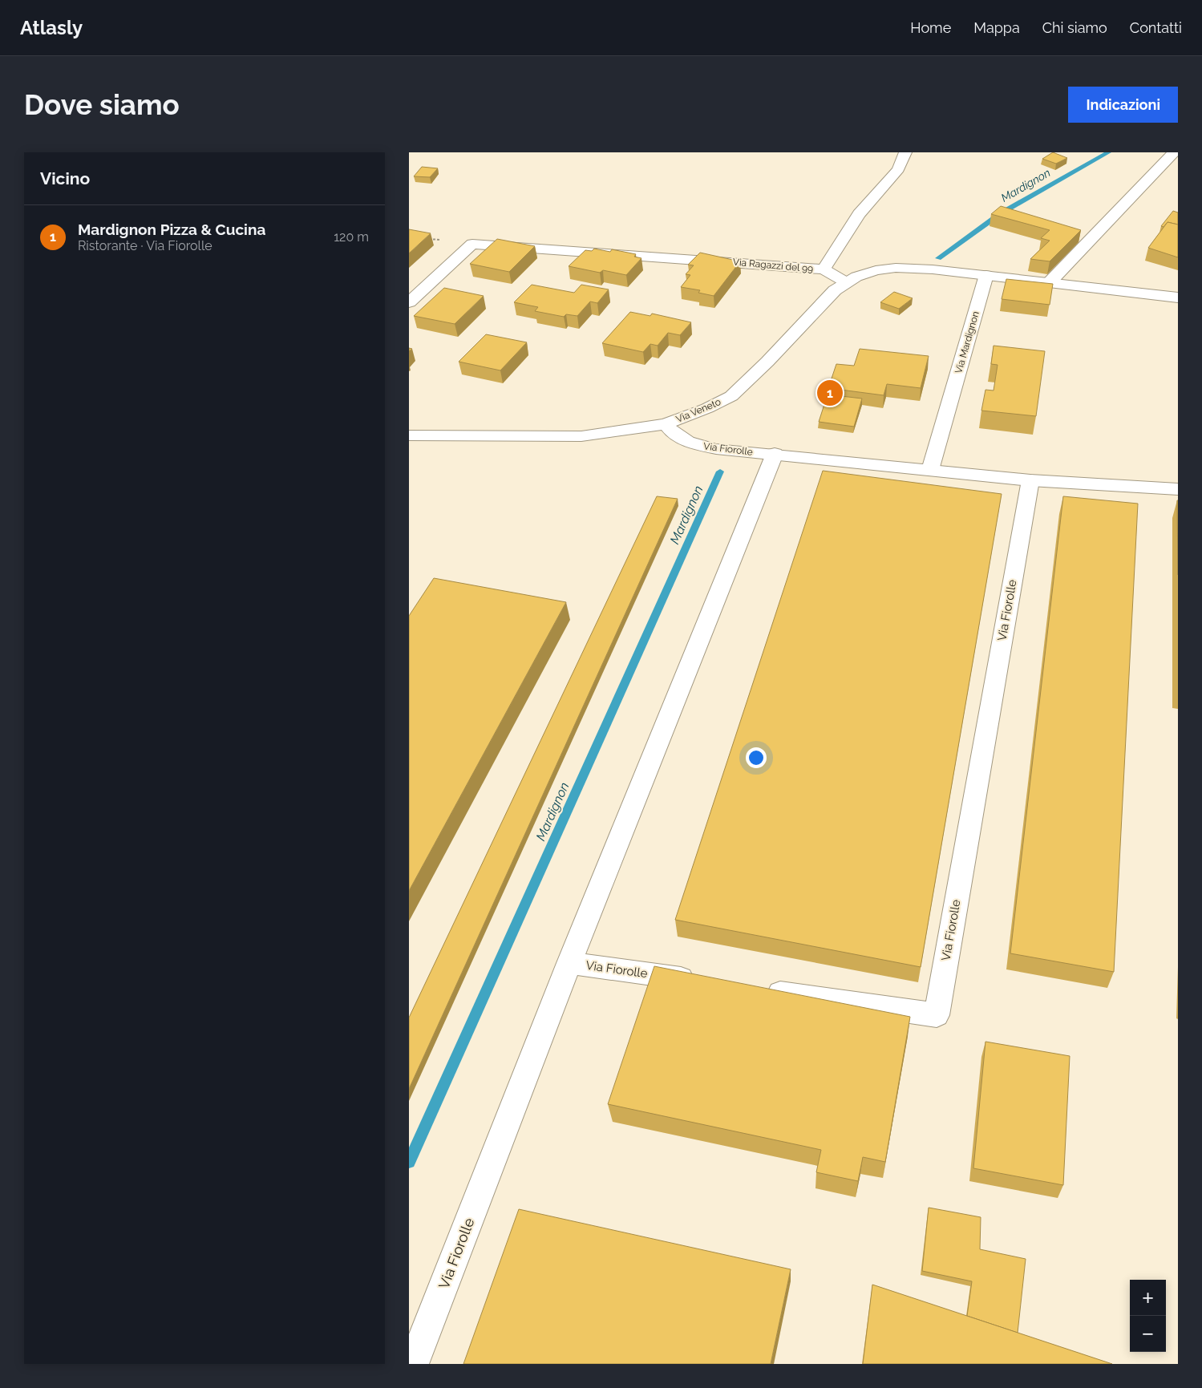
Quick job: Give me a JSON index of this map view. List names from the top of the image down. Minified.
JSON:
{"streets":{"street":["Via Ragazzi del 99","Via Mardignon","Via Veneto","Via Fiorolle"]},"crossings":[["Via Ragazzi del 99","Via Veneto"],["Via Mardignon","Via Veneto"],["Via Mardignon","Via Fiorolle"],["Via Veneto","Via Fiorolle"]],"water":["Mardignon"],"page":{"header":"Atlasly","nav":["Home","Mappa","Chi siamo","Contatti"],"buttons":"Indicazioni","title":"Dove siamo","heading":"Vicino","list":[{"mark":"1","name":"Mardignon Pizza & Cucina","note":"Ristorante · Via Fiorolle","value":"120 m"}],"pins":"1","map_buttons":["+","−"]}}
